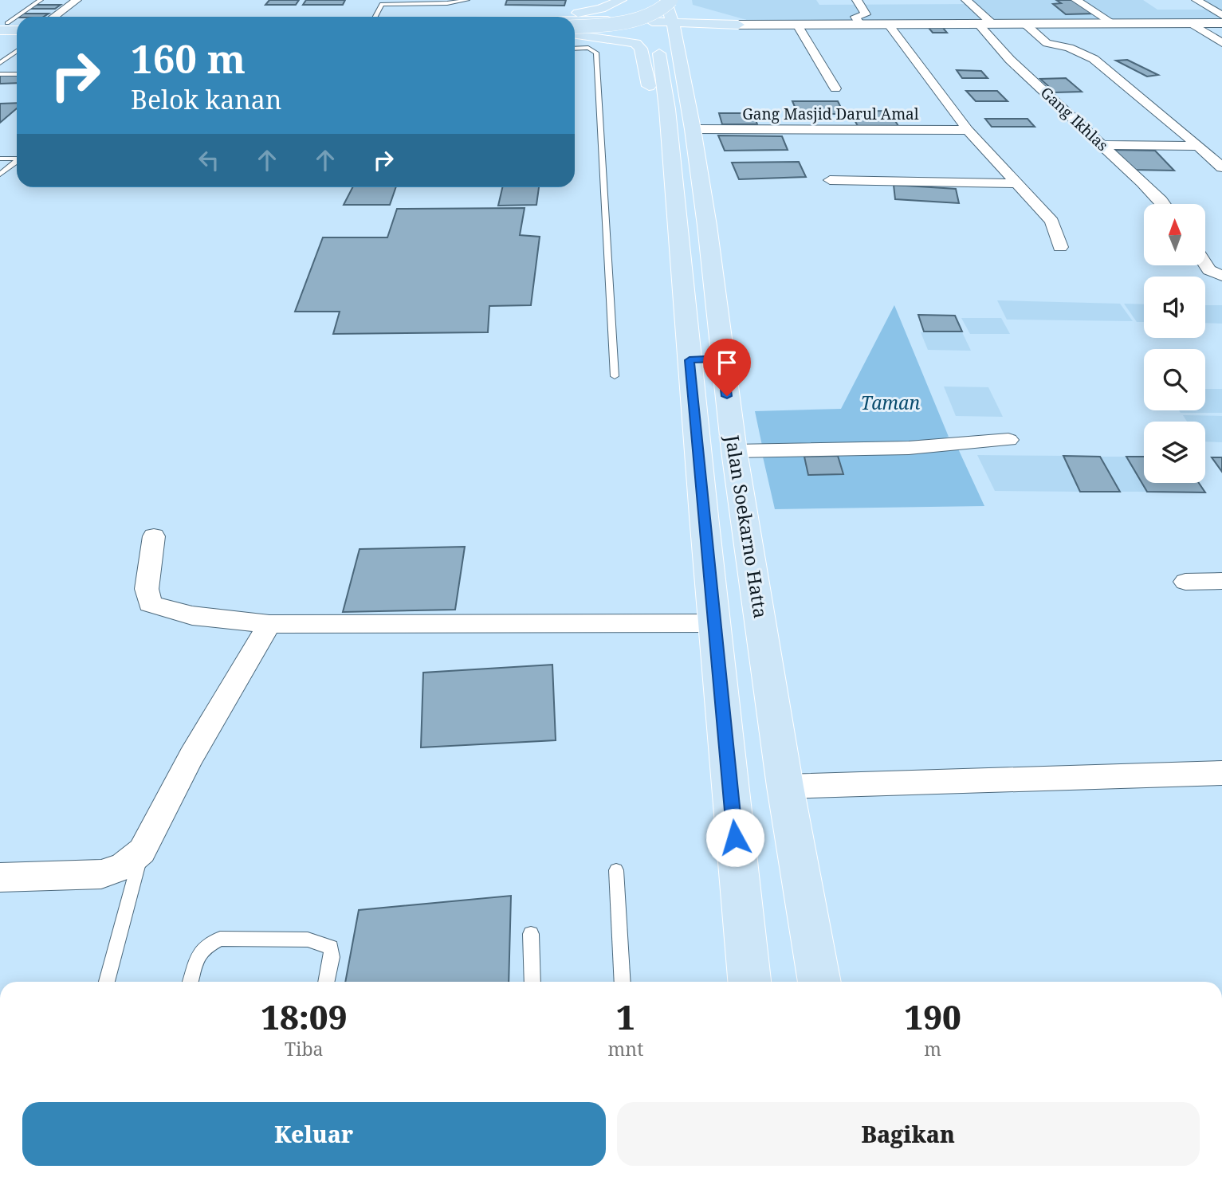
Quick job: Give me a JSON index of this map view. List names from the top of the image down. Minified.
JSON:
{"streets":{"main road":["Jalan Soekarno Hatta"],"street":["Gang Masjid Darul Amal","Gang Ikhlas"]},"crossings":[["Gang Masjid Darul Amal","Jalan Soekarno Hatta"]],"parks":["Taman"],"north":"top","page":{"turn":["160 m","Belok kanan"],"eta":["18:09","Tiba","1","mnt","190","m"],"buttons":["Keluar","Bagikan"]}}
